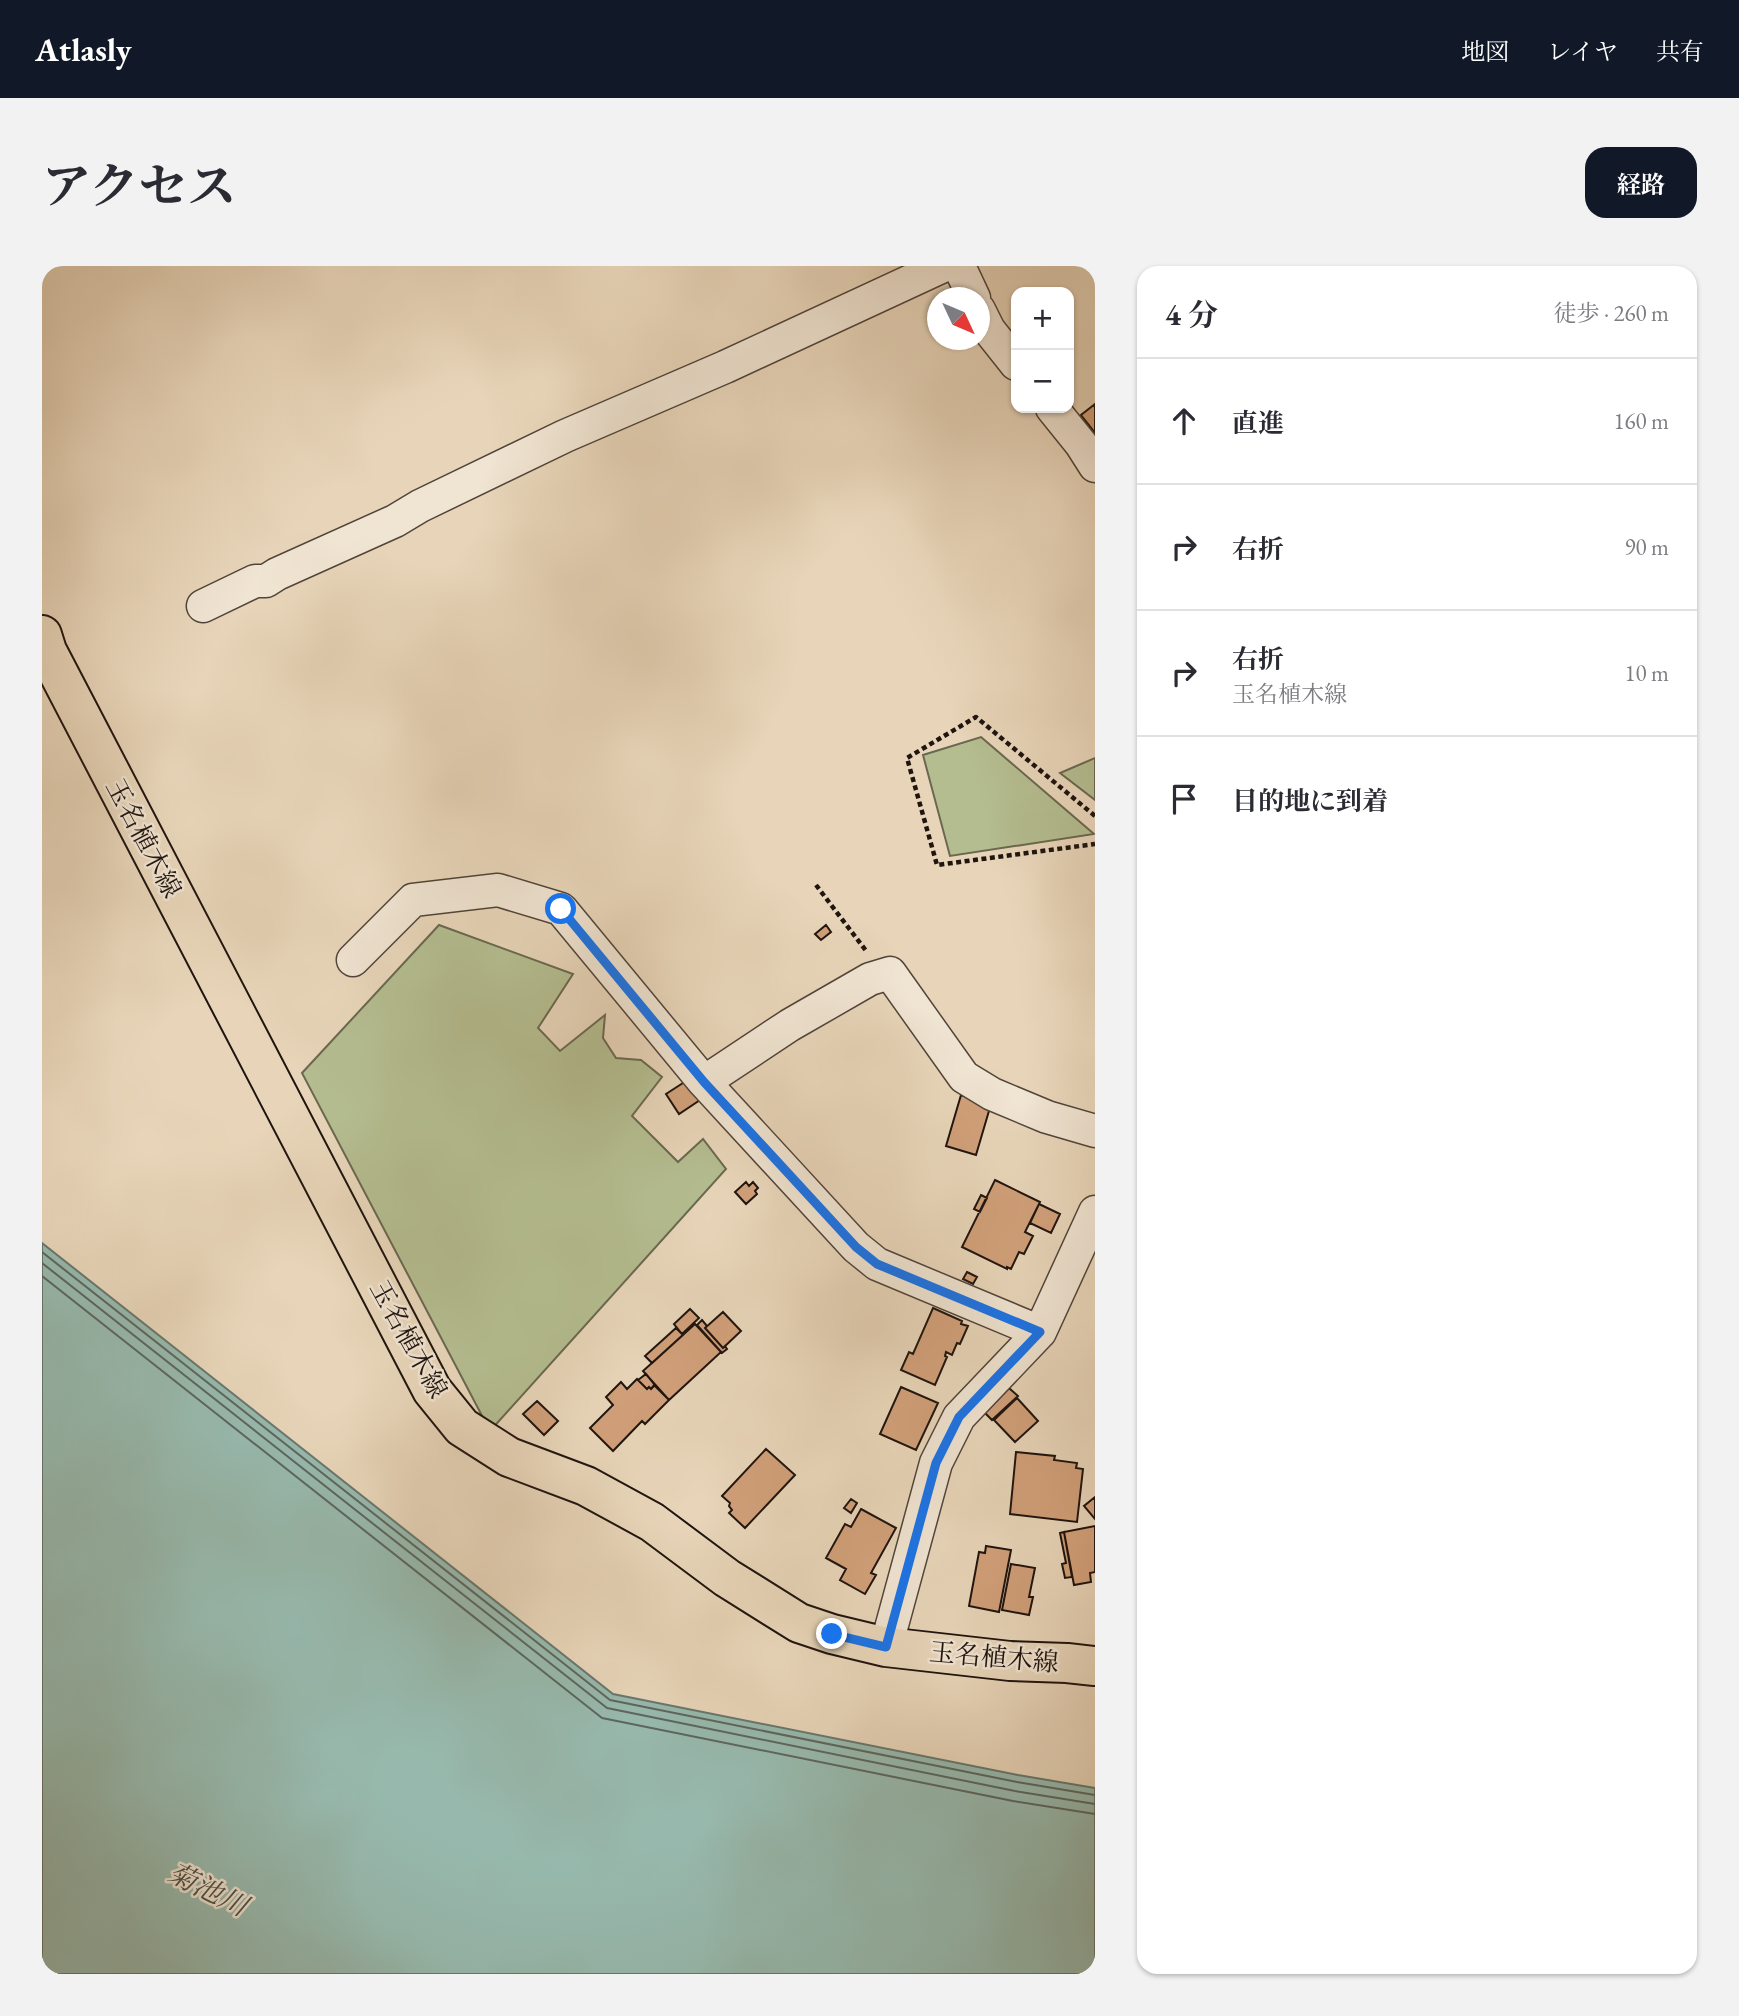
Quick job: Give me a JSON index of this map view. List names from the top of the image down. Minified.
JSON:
{"streets":{"main road":["玉名植木線"]},"water":["菊池川"],"north":"bottom right","page":{"header":"Atlasly","nav":["地図","レイヤ","共有"],"title":"アクセス","buttons":"経路","heading":["4 分","徒歩 · 260 m"],"map_buttons":["+","−"],"list":[["直進","160 m"],["右折","90 m"],["右折","玉名植木線","10 m"],"目的地に到着"]}}
